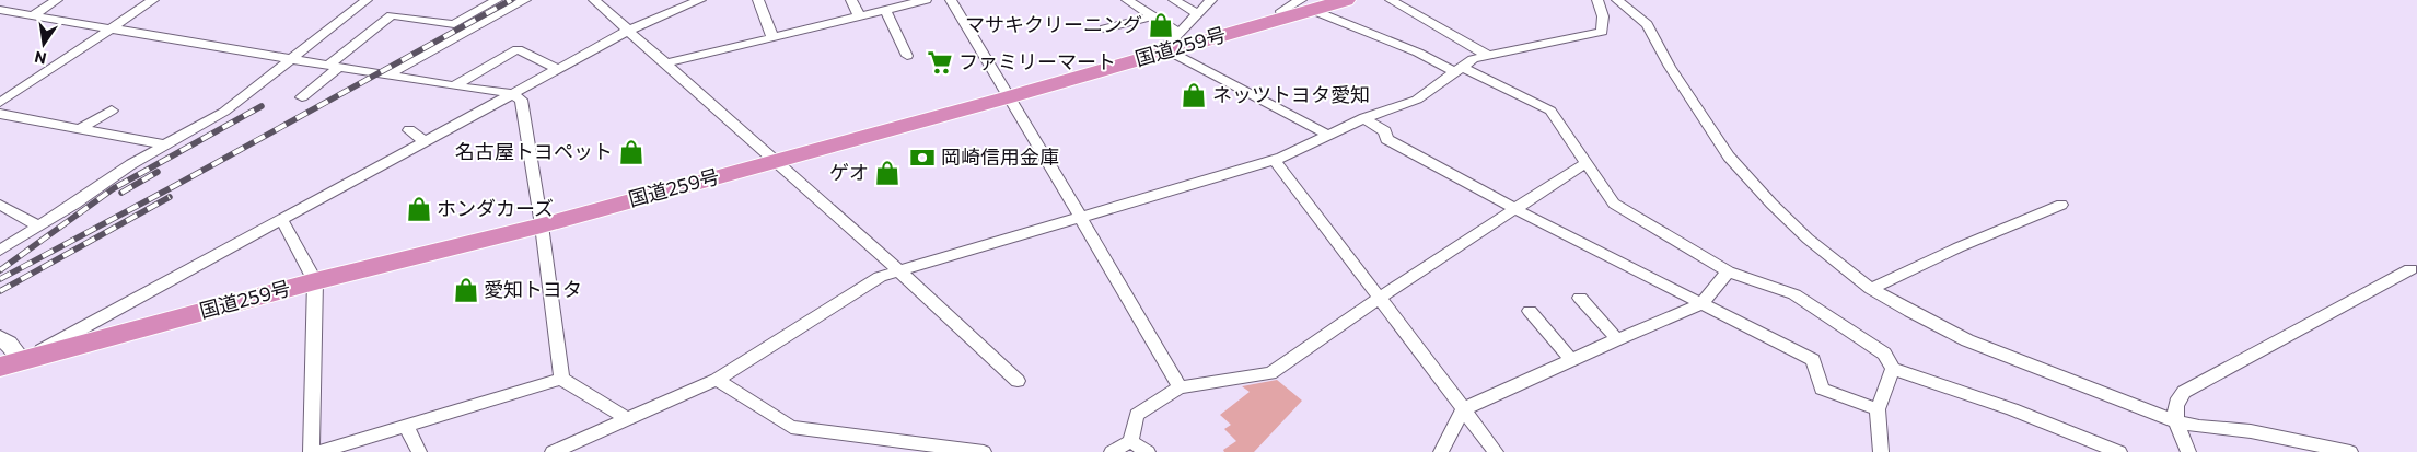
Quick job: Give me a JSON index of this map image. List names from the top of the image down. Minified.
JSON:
{"streets":{"highway":["国道259号"]},"places":{"shop":["マサキクリーニング","ネッツトヨタ愛知","名古屋トヨペット","ゲオ","ホンダカーズ","愛知トヨタ"],"supermarket":["ファミリーマート"],"bank":["岡崎信用金庫"]},"north":"bottom"}
